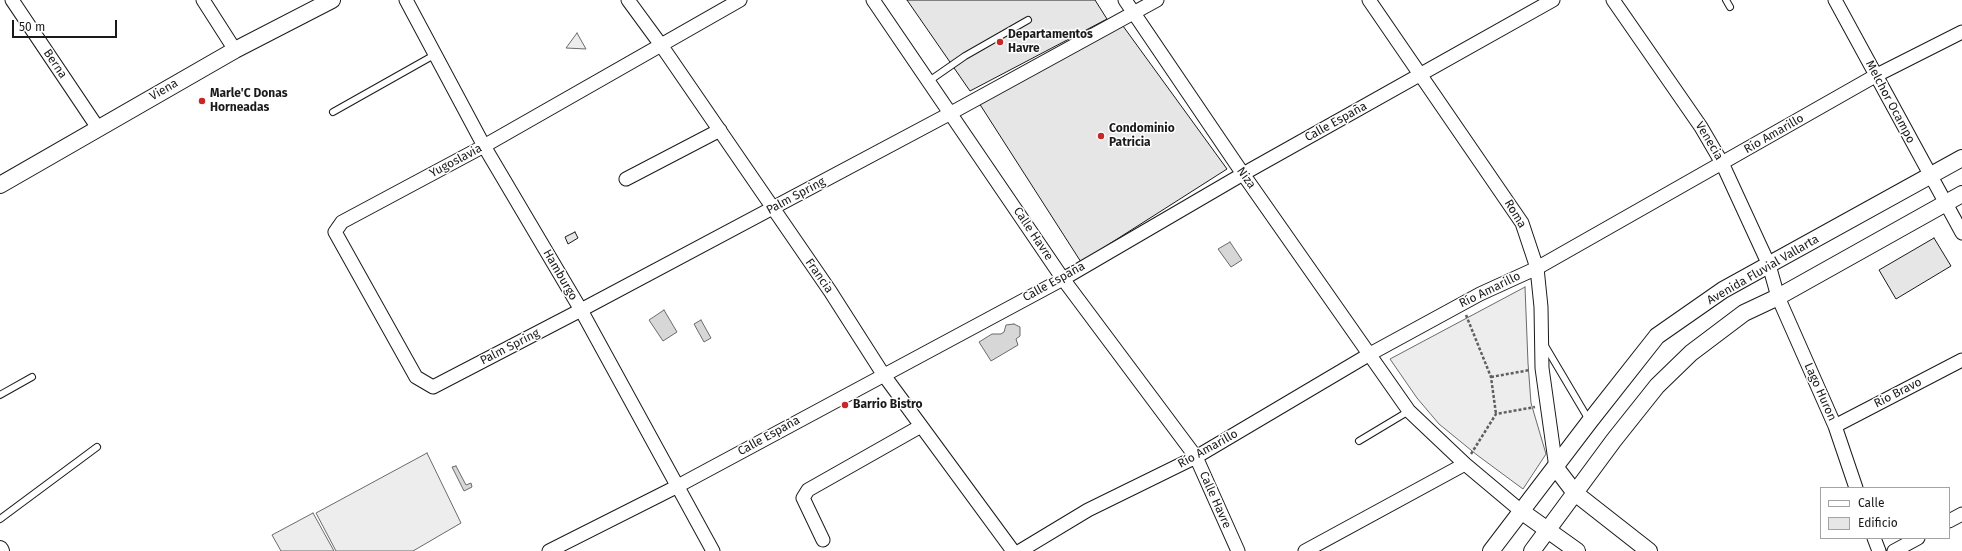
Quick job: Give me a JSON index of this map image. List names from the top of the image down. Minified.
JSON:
{"streets":{"street":["Berna","Viena","Melchor Ocampo","Calle España","Río Amarillo","Venecia","Yugoslavia","Niza","Palm Spring","Roma","Calle Havre","Avenida Fluvial Vallarta","Hamburgo","Francia","Lago Huron","Rio Bravo"]},"crossings":[["Berna","Viena"],["Melchor Ocampo","Río Amarillo"],["Melchor Ocampo","Avenida Fluvial Vallarta"],["Calle España","Niza"],["Calle España","Roma"],["Calle España","Calle Havre"],["Calle España","Hamburgo"],["Calle España","Francia"],["Río Amarillo","Venecia"],["Río Amarillo","Niza"],["Río Amarillo","Roma"],["Río Amarillo","Calle Havre"],["Venecia","Avenida Fluvial Vallarta"],["Venecia","Lago Huron"],["Yugoslavia","Palm Spring"],["Yugoslavia","Hamburgo"],["Yugoslavia","Francia"],["Niza","Palm Spring"],["Niza","Avenida Fluvial Vallarta"],["Palm Spring","Calle Havre"],["Palm Spring","Hamburgo"],["Palm Spring","Francia"],["Roma","Avenida Fluvial Vallarta"],["Lago Huron","Rio Bravo"]],"places":["Departamentos Havre","Marle'C Donas Horneadas","Condominio Patricia","Barrio Bistro"],"legend":["Calle","Edificio"],"scale_bar":"50 m"}
